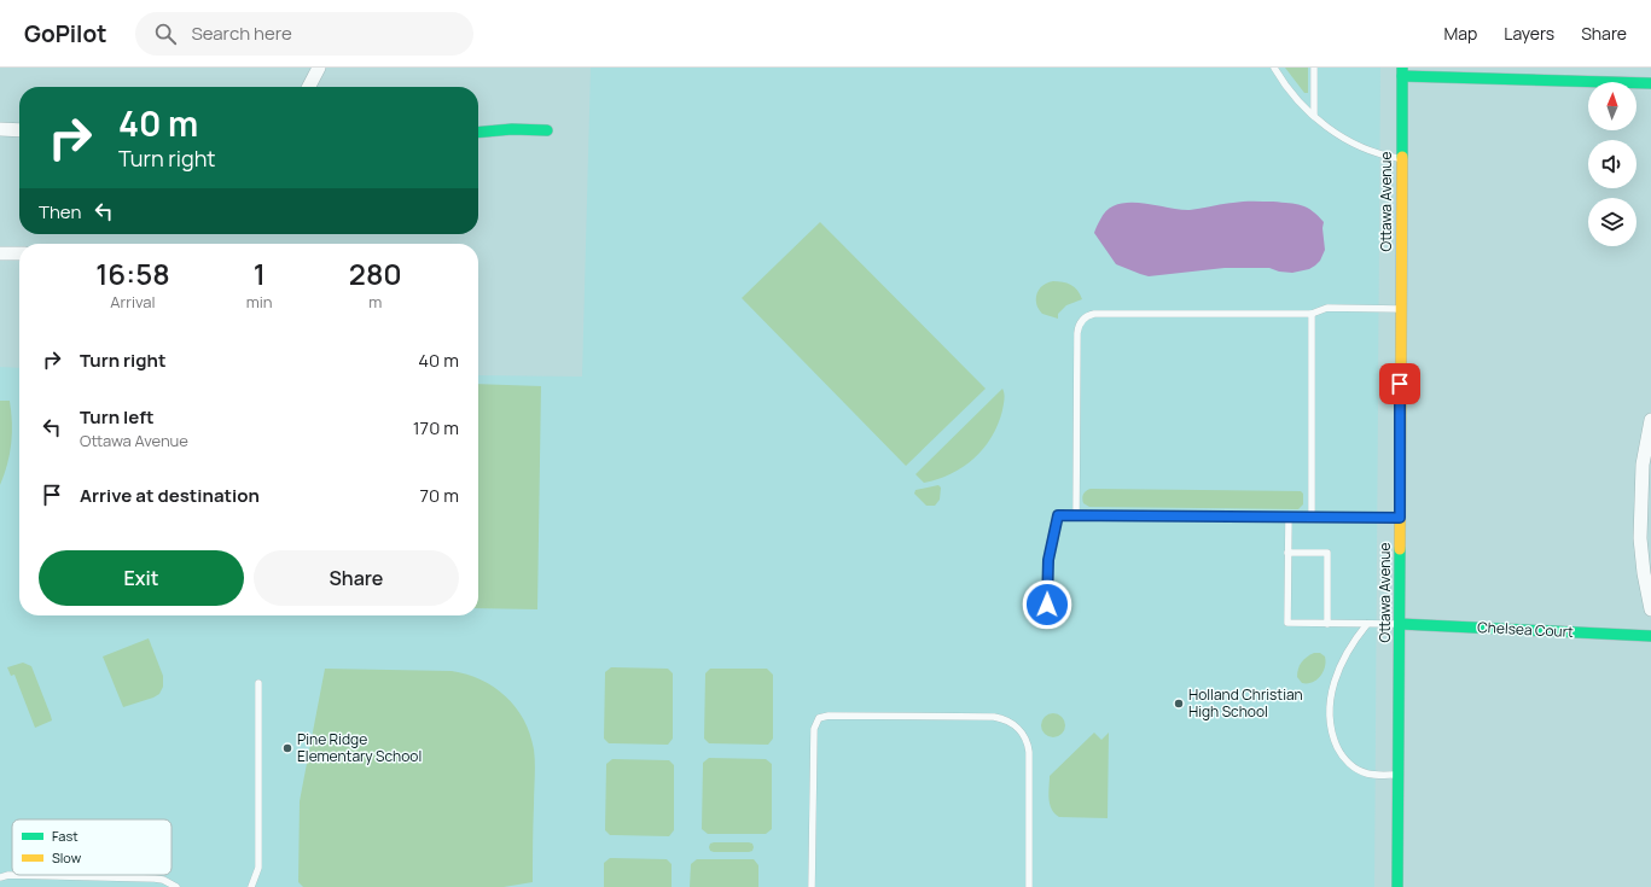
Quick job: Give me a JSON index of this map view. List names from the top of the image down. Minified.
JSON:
{"streets":{"street":["Ottawa Avenue","Chelsea Court"]},"crossings":[["Ottawa Avenue","Chelsea Court"]],"places":["Holland Christian High School","Pine Ridge Elementary School"],"legend":["Fast","Slow"],"north":"top","page":{"header":"GoPilot","search":"Search here","nav":["Map","Layers","Share"],"turn":["40 m","Turn right"],"then":"Then","eta":["16:58","Arrival","1","min","280","m"],"list":[{"name":"Turn right","value":"40 m"},{"name":"Turn left","note":"Ottawa Avenue","value":"170 m"},{"name":"Arrive at destination","value":"70 m"}],"buttons":["Exit","Share"]}}
